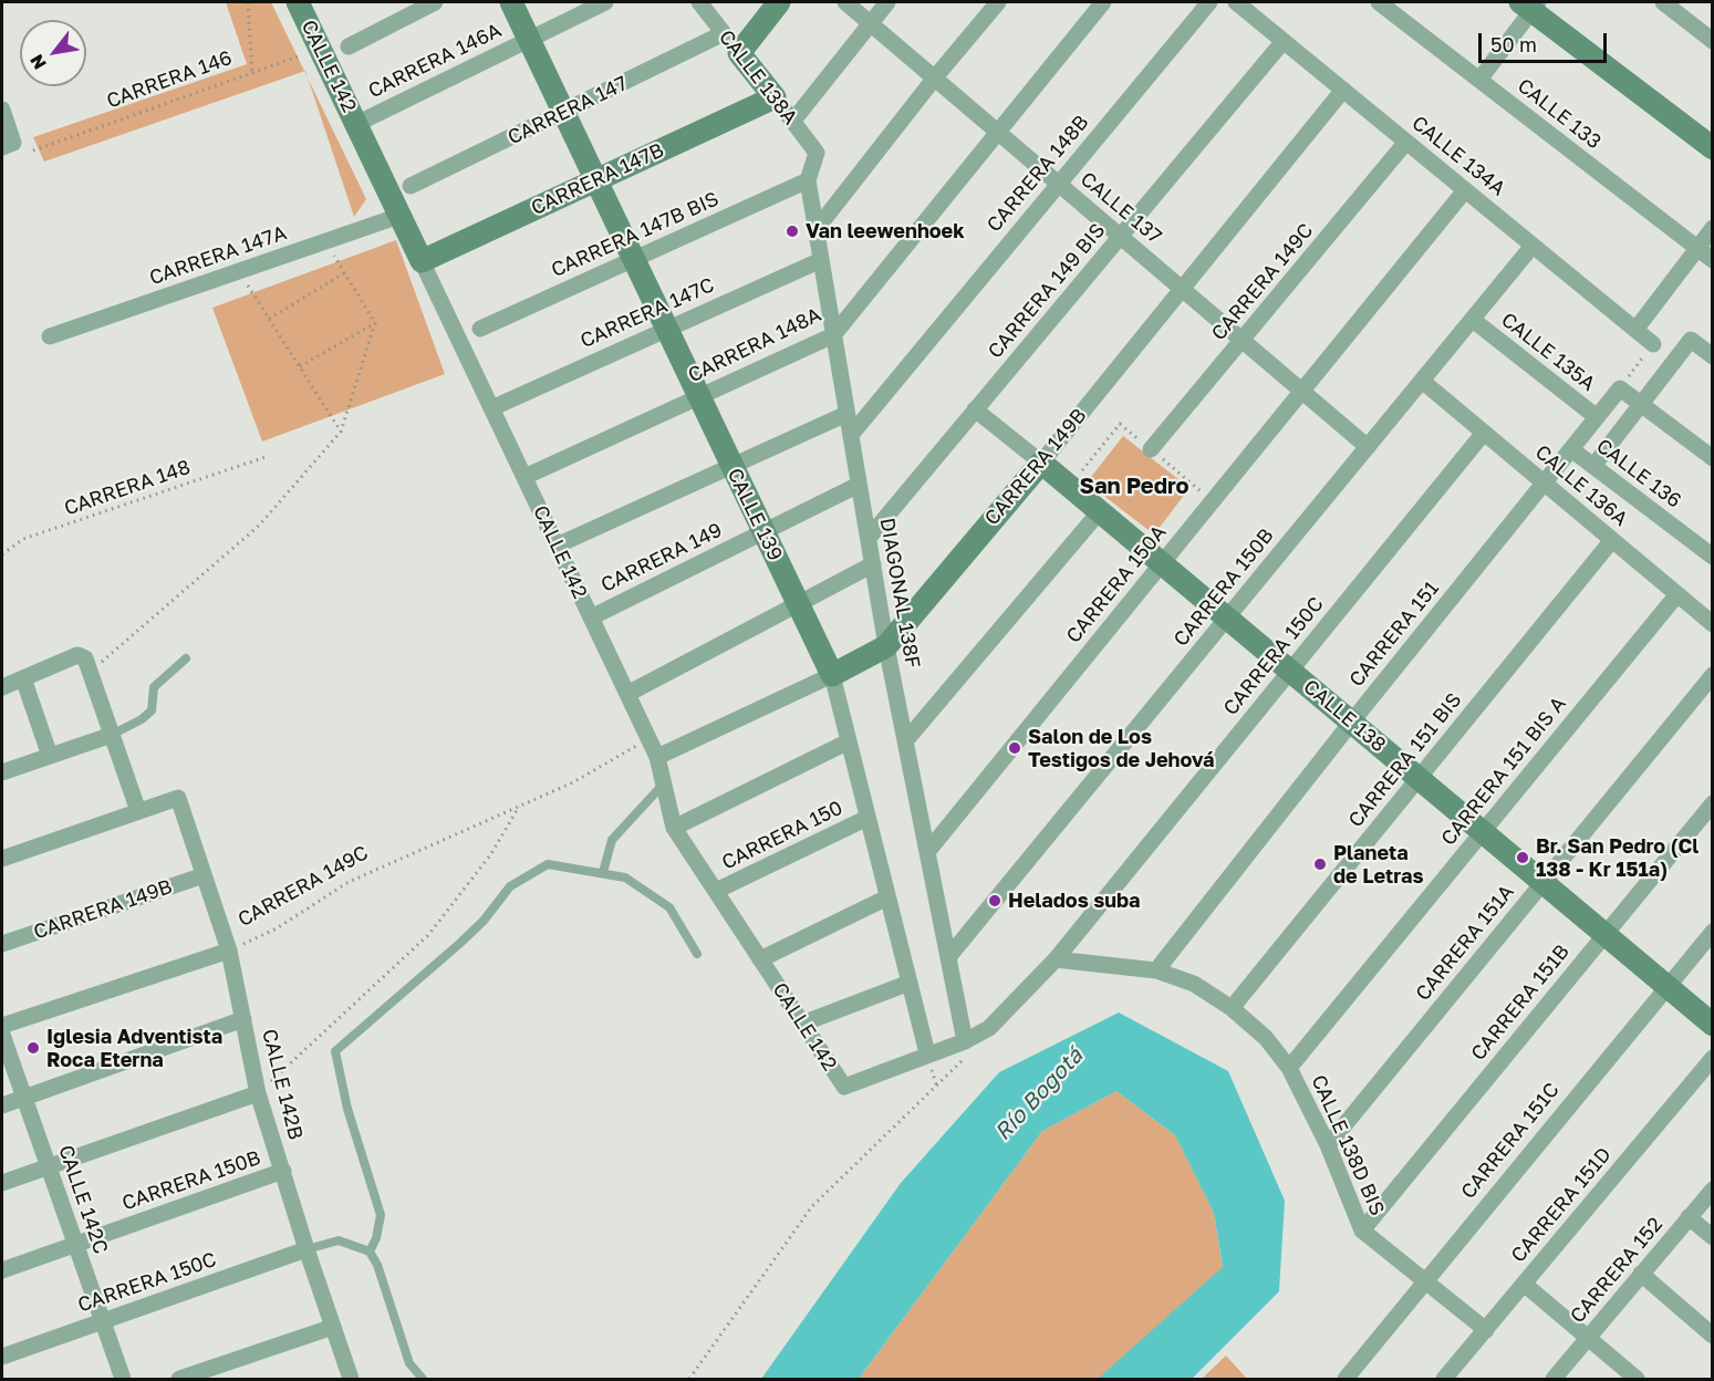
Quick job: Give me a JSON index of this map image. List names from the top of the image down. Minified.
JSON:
{"streets":{"main road":["CALLE 142","CALLE 138A","CARRERA 147B","CARRERA 149B","CALLE 139","CALLE 138"],"street":["CARRERA 146A","CARRERA 147","CALLE 133","CALLE 134A","CARRERA 148B","CALLE 137","CARRERA 147B BIS","CARRERA 147A","CARRERA 149C","CARRERA 149 BIS","CARRERA 147C","CARRERA 148A","CALLE 135A","CALLE 136","CALLE 136A","CARRERA 149","CARRERA 150A","CARRERA 150B","DIAGONAL 138F","CARRERA 151","CARRERA 150C","CARRERA 151 BIS","CARRERA 151 BIS A","CARRERA 150","CARRERA 151A","CARRERA 151B","CALLE 142B","CARRERA 151C","CALLE 138D BIS","CALLE 142C","CARRERA 151D","CARRERA 152"],"path":["CARRERA 146","CARRERA 148"]},"crossings":[["CARRERA 146A","CALLE 142"],["CARRERA 146A","CALLE 139"],["CALLE 142","CARRERA 146"],["CALLE 142","CARRERA 147B"],["CALLE 142","CARRERA 147A"],["CALLE 142","CARRERA 149C"],["CALLE 142","CARRERA 147C"],["CALLE 142","CARRERA 148A"],["CALLE 142","CARRERA 149B"],["CALLE 142","CARRERA 149"],["CALLE 142","CARRERA 150C"],["CALLE 142","CARRERA 150"],["CALLE 138A","CARRERA 147"],["CALLE 138A","CARRERA 147B"],["CALLE 138A","DIAGONAL 138F"],["CARRERA 147","CALLE 139"],["CALLE 134A","CARRERA 149C"],["CALLE 134A","CARRERA 149 BIS"],["CALLE 134A","CARRERA 149B"],["CALLE 134A","CARRERA 150A"],["CALLE 134A","CARRERA 150B"],["CARRERA 148B","CALLE 137"],["CARRERA 148B","DIAGONAL 138F"],["CARRERA 147B","CALLE 139"],["CALLE 137","CARRERA 149C"],["CALLE 137","CARRERA 149 BIS"],["CALLE 137","CARRERA 148A"],["CALLE 137","CARRERA 149B"],["CALLE 137","CARRERA 150A"],["CALLE 137","CARRERA 150B"],["CARRERA 147B BIS","CALLE 139"],["CARRERA 147B BIS","DIAGONAL 138F"],["CARRERA 149C","CALLE 142B"],["CARRERA 149 BIS","DIAGONAL 138F"],["CARRERA 149 BIS","CALLE 138"],["CARRERA 147C","CALLE 139"],["CARRERA 147C","DIAGONAL 138F"],["CARRERA 148A","CALLE 139"],["CARRERA 148A","DIAGONAL 138F"],["CALLE 135A","CARRERA 150B"],["CALLE 135A","CARRERA 151"],["CARRERA 149B","CALLE 139"],["CARRERA 149B","DIAGONAL 138F"],["CARRERA 149B","CALLE 138"],["CARRERA 149B","CALLE 142B"],["CALLE 136","CARRERA 151"],["CALLE 136A","CARRERA 150B"],["CALLE 136A","CARRERA 151"],["CALLE 136A","CARRERA 150C"],["CALLE 136A","CARRERA 151 BIS"],["CALLE 136A","CARRERA 151 BIS A"],["CALLE 139","CARRERA 149"],["CALLE 139","CARRERA 150C"],["CALLE 139","CARRERA 150"],["CARRERA 149","DIAGONAL 138F"],["CARRERA 150A","DIAGONAL 138F"],["CARRERA 150A","CALLE 138"],["CARRERA 150B","DIAGONAL 138F"],["CARRERA 150B","CALLE 138"],["CARRERA 150B","CALLE 142B"],["CARRERA 150B","CALLE 142C"],["DIAGONAL 138F","CARRERA 150C"],["CARRERA 151","CALLE 138"],["CARRERA 151","CALLE 138D BIS"],["CARRERA 150C","CALLE 138"],["CARRERA 150C","CALLE 142B"],["CARRERA 150C","CALLE 138D BIS"],["CARRERA 150C","CALLE 142C"],["CALLE 138","CARRERA 151 BIS"],["CALLE 138","CARRERA 151 BIS A"],["CALLE 138","CARRERA 151A"],["CALLE 138","CARRERA 151B"],["CALLE 138","CARRERA 151C"],["CARRERA 151 BIS","CALLE 138D BIS"],["CARRERA 151 BIS A","CALLE 138D BIS"],["CARRERA 151A","CALLE 138D BIS"],["CARRERA 151B","CALLE 138D BIS"],["CARRERA 151C","CALLE 138D BIS"],["CALLE 138D BIS","CARRERA 151D"]],"districts":["San Pedro"],"water":["Río Bogotá"],"places":["Van leewenhoek","Salon de Los Testigos de Jehová","Br. San Pedro (Cl 138 - Kr 151a)","Planeta de Letras","Helados suba","Iglesia Adventista Roca Eterna"],"scale_bar":"50 m","north":"bottom left"}
